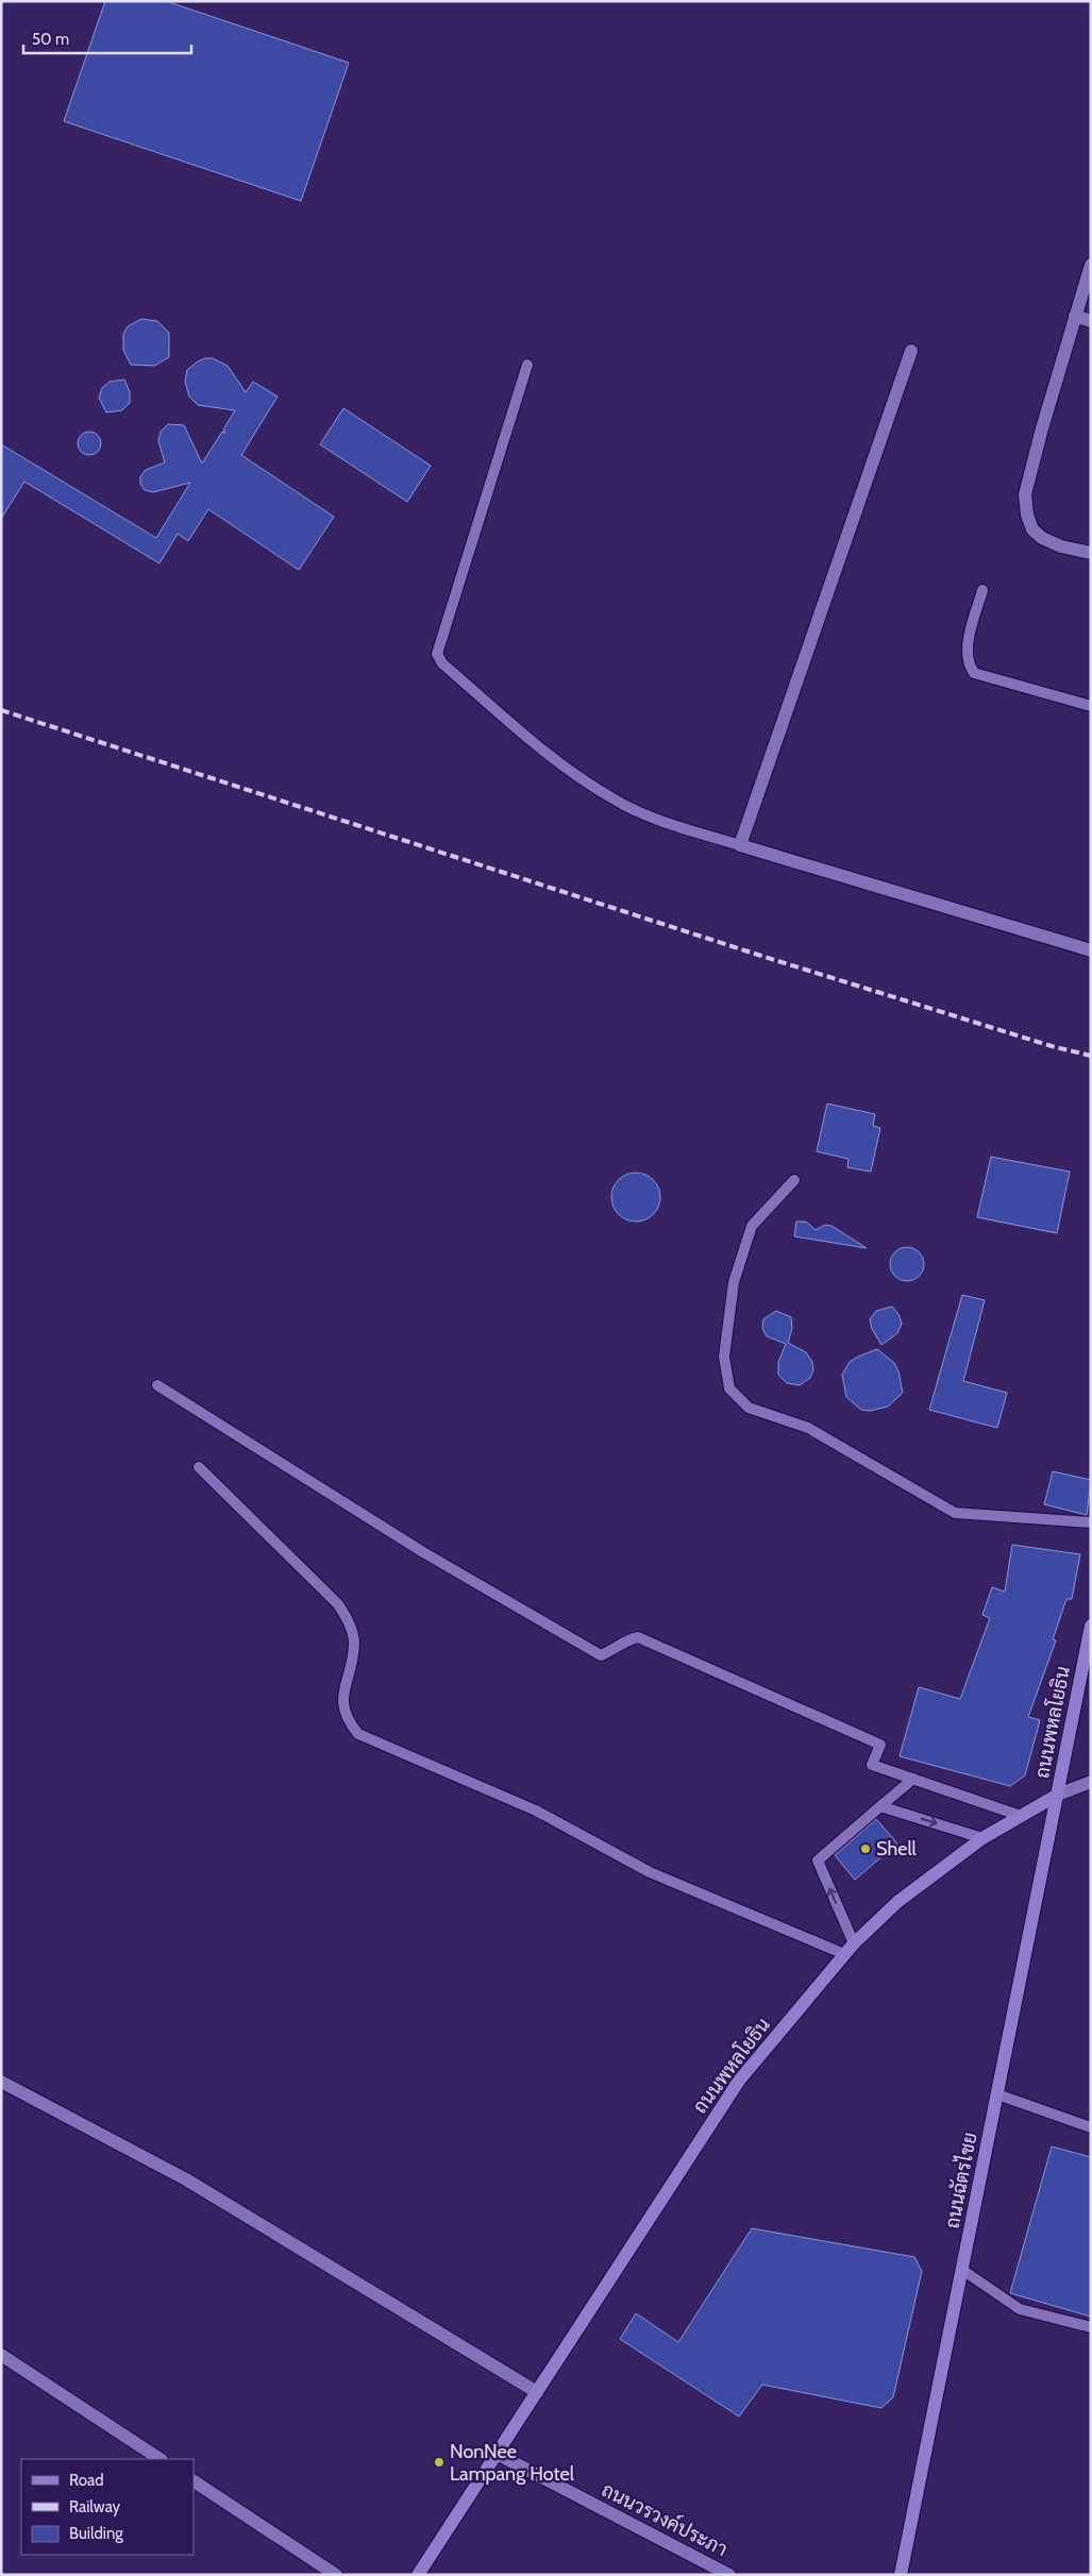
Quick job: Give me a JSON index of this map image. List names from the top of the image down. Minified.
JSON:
{"streets":{"main road":["ถนนพหลโยธิน","ถนนฉัตรไชย"],"street":["ถนนวรวงค์ประภา"]},"crossings":[["ถนนพหลโยธิน","ถนนฉัตรไชย"],["ถนนพหลโยธิน","ถนนวรวงค์ประภา"]],"places":["Shell","NonNee Lampang Hotel"],"legend":["Road","Railway","Building"],"scale_bar":"50 m"}
